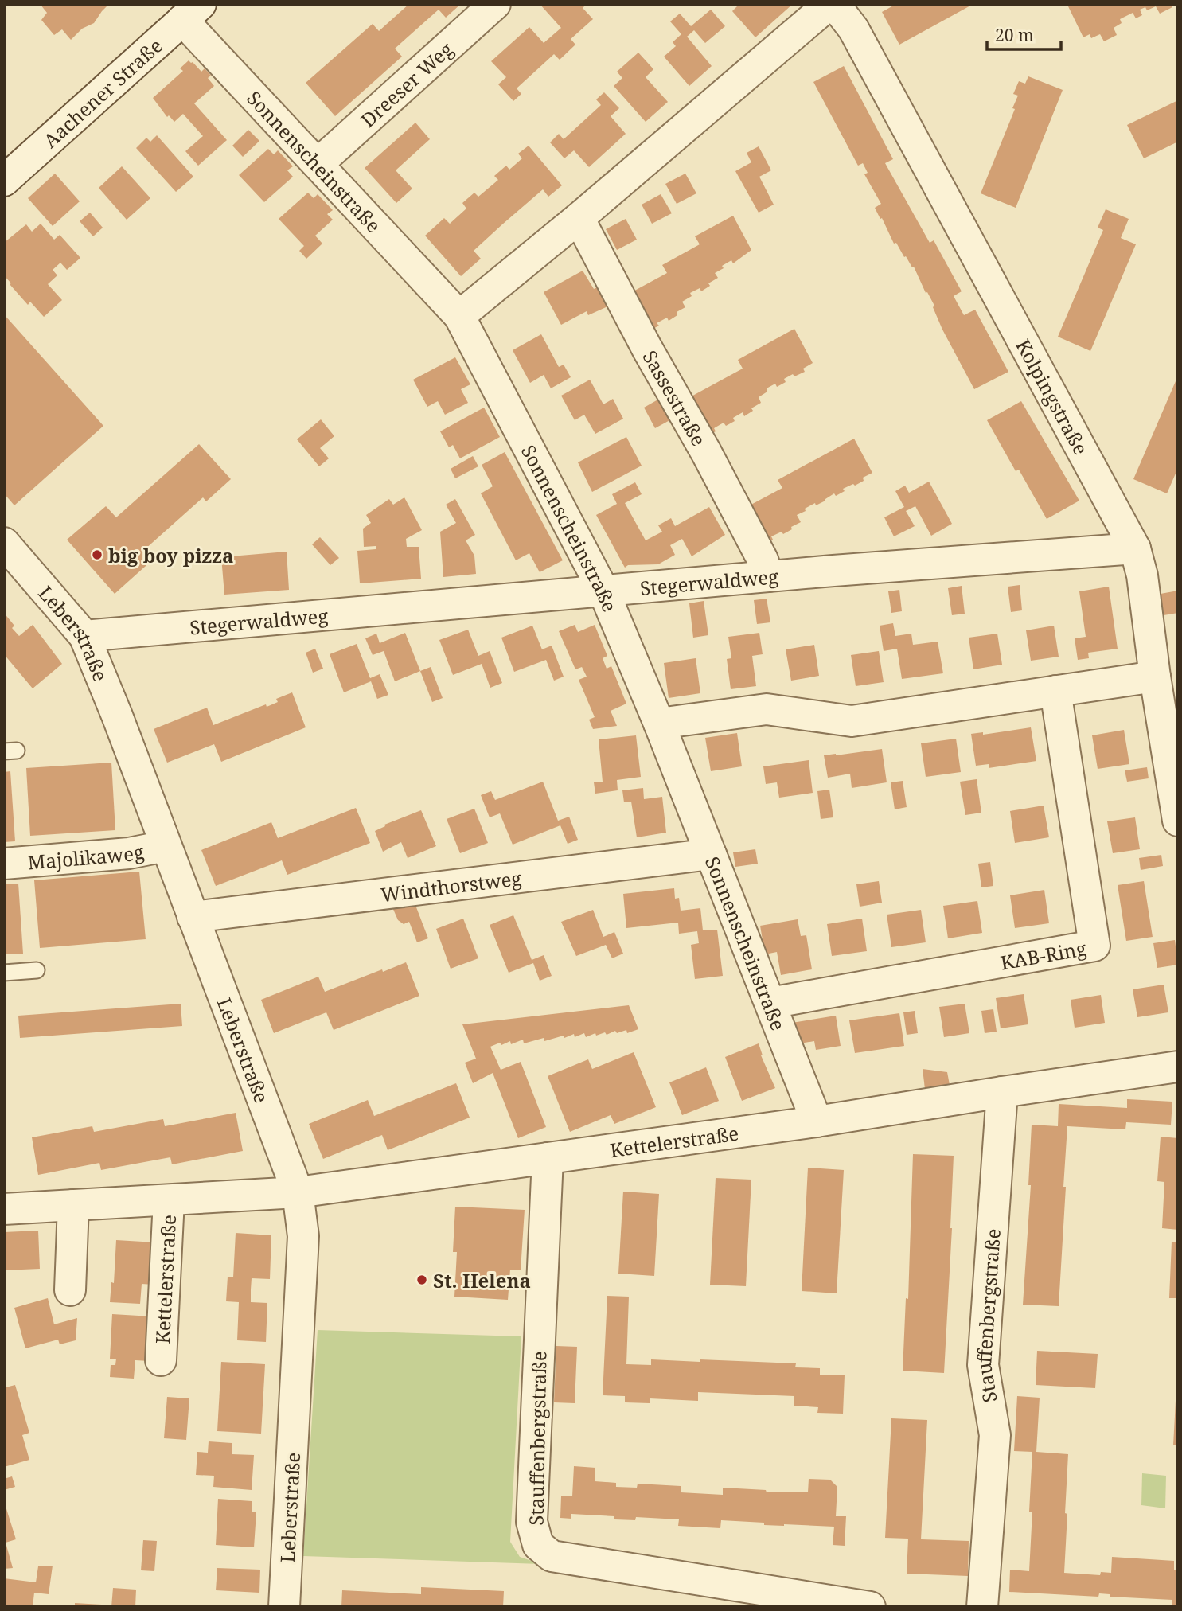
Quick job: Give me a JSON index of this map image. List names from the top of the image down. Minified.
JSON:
{"streets":{"street":["Dreeser Weg","Aachener Straße","Sonnenscheinstraße","Kolpingstraße","Sassestraße","Stegerwaldweg","Leberstraße","Majolikaweg","Windthorstweg","KAB-Ring","Kettelerstraße","Stauffenbergstraße"]},"crossings":[["Dreeser Weg","Sonnenscheinstraße"],["Aachener Straße","Sonnenscheinstraße"],["Sonnenscheinstraße","Stegerwaldweg"],["Sonnenscheinstraße","Windthorstweg"],["Sonnenscheinstraße","KAB-Ring"],["Sonnenscheinstraße","Kettelerstraße"],["Kolpingstraße","Stegerwaldweg"],["Sassestraße","Stegerwaldweg"],["Stegerwaldweg","Leberstraße"],["Leberstraße","Majolikaweg"],["Leberstraße","Windthorstweg"],["Leberstraße","Kettelerstraße"],["Kettelerstraße","Stauffenbergstraße"]],"places":["big boy pizza","St. Helena"],"scale_bar":"20 m"}
